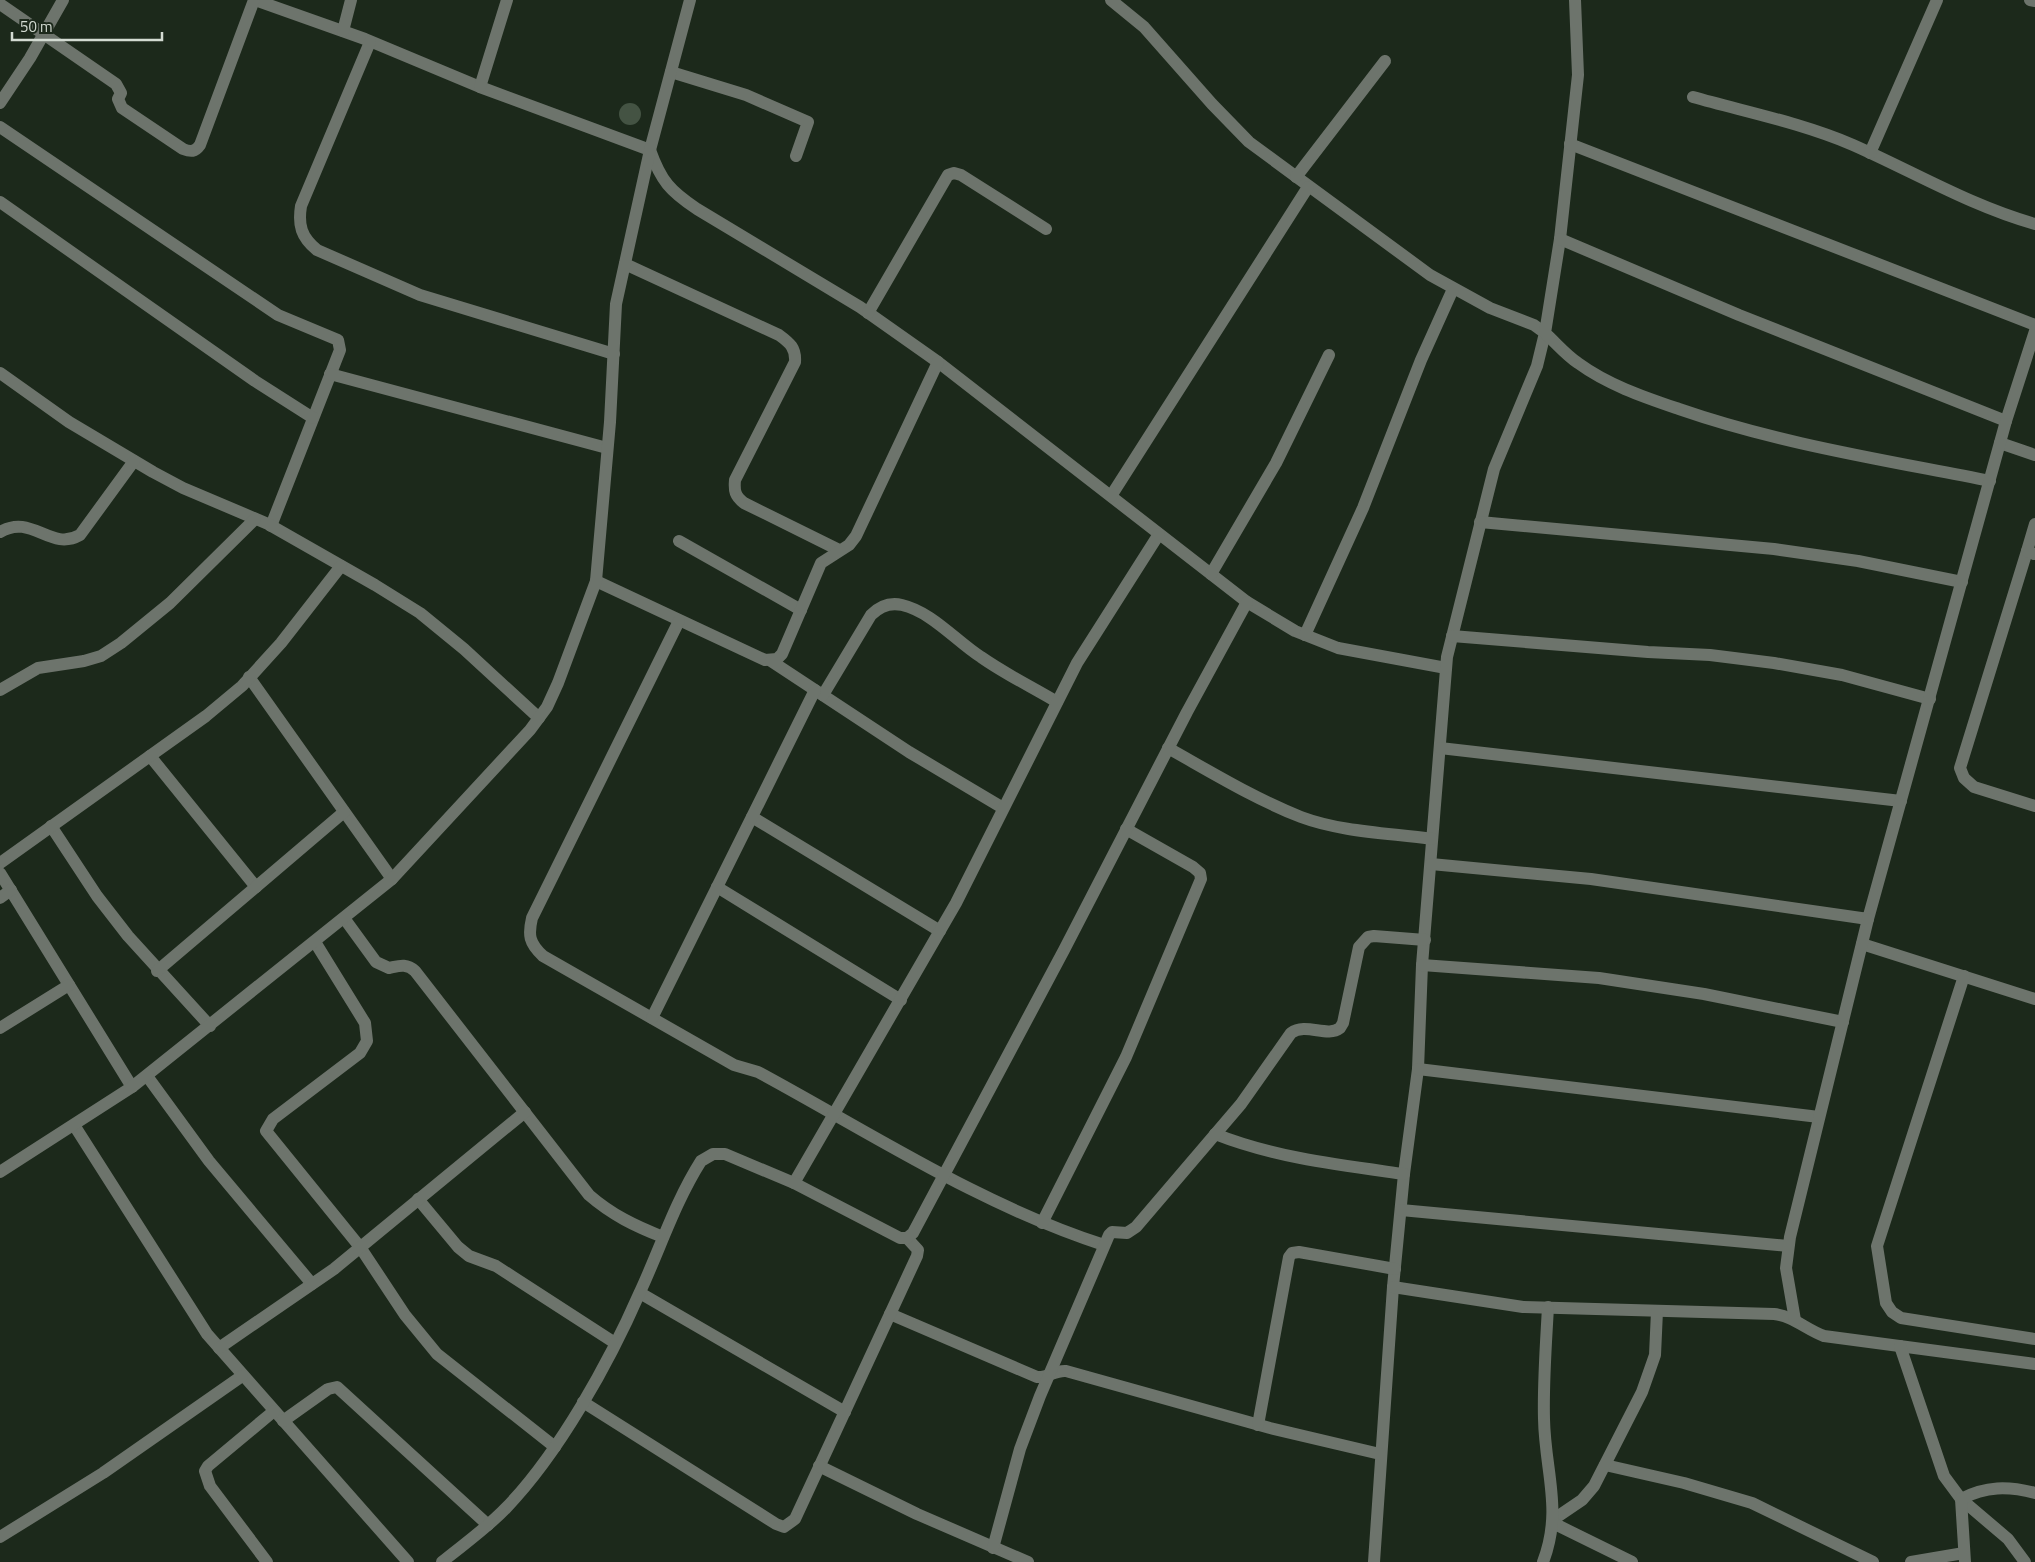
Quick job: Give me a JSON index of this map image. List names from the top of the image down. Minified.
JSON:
{"scale_bar":"50 m"}
